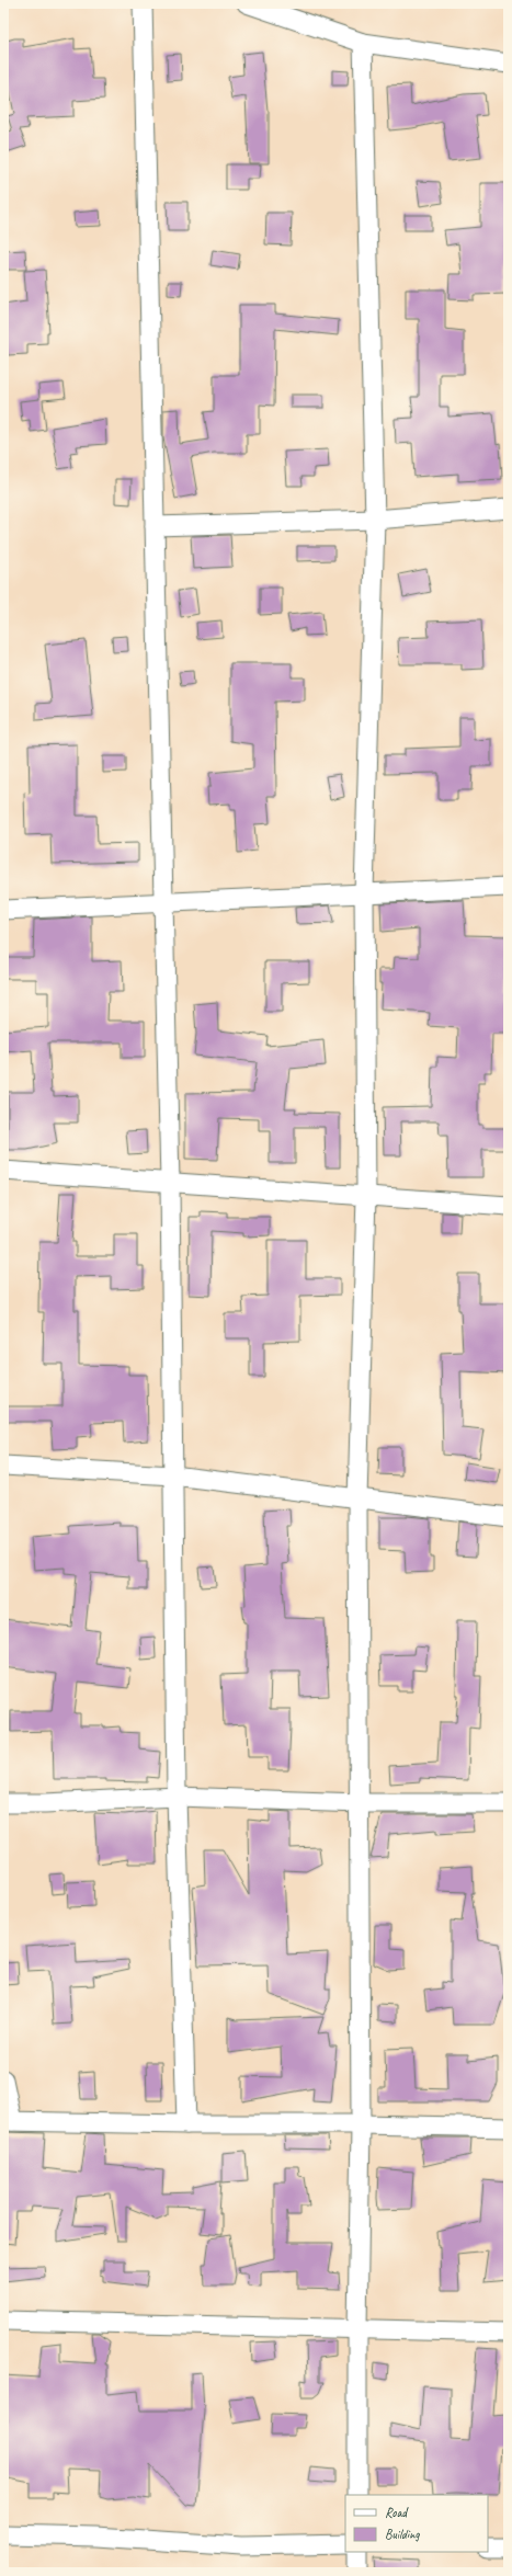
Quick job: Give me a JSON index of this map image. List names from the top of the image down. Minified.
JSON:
{"legend":["Road","Building"]}
